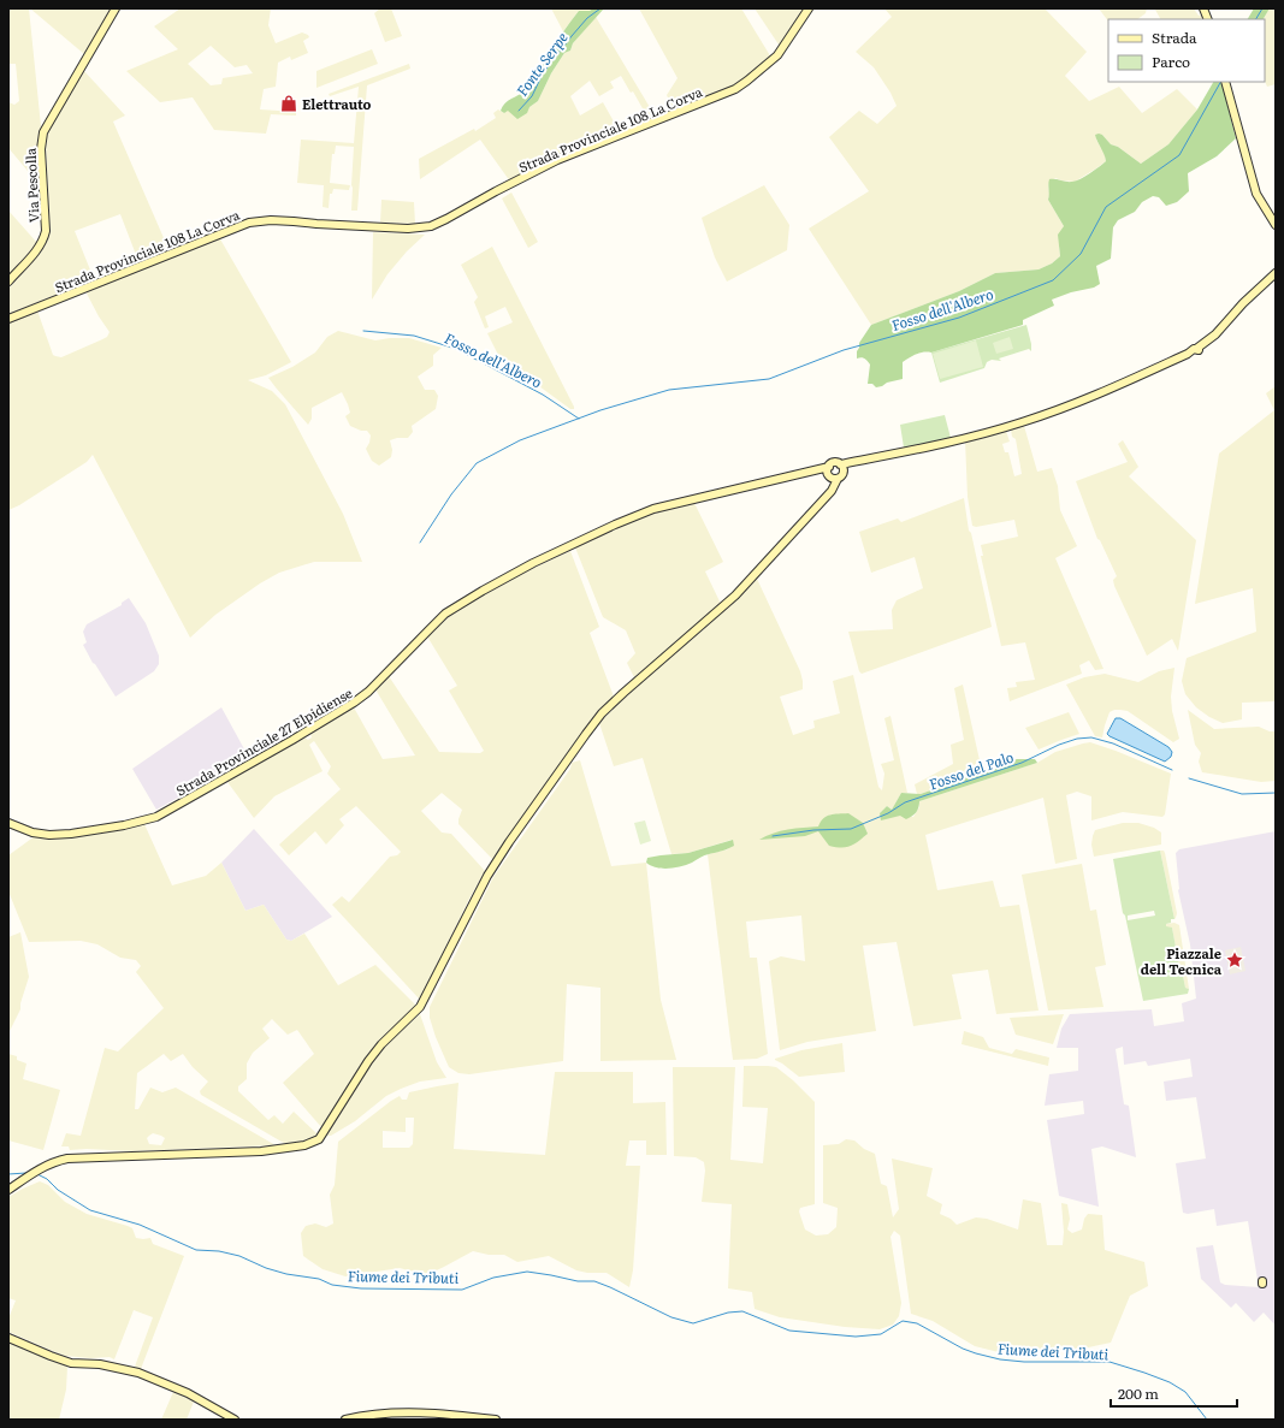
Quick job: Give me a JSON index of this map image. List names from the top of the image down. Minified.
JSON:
{"streets":{"street":["Strada Provinciale 108 La Corva","Via Pescolla","Strada Provinciale 27 Elpidiense"]},"water":["Fonte Serpe","Fosso dell'Albero","Fosso del Palo","Fiume dei Tributi"],"places":{"shop":["Elettrauto"],"place":["Piazzale dell Tecnica"]},"legend":["Strada","Parco"],"scale_bar":"200 m"}
